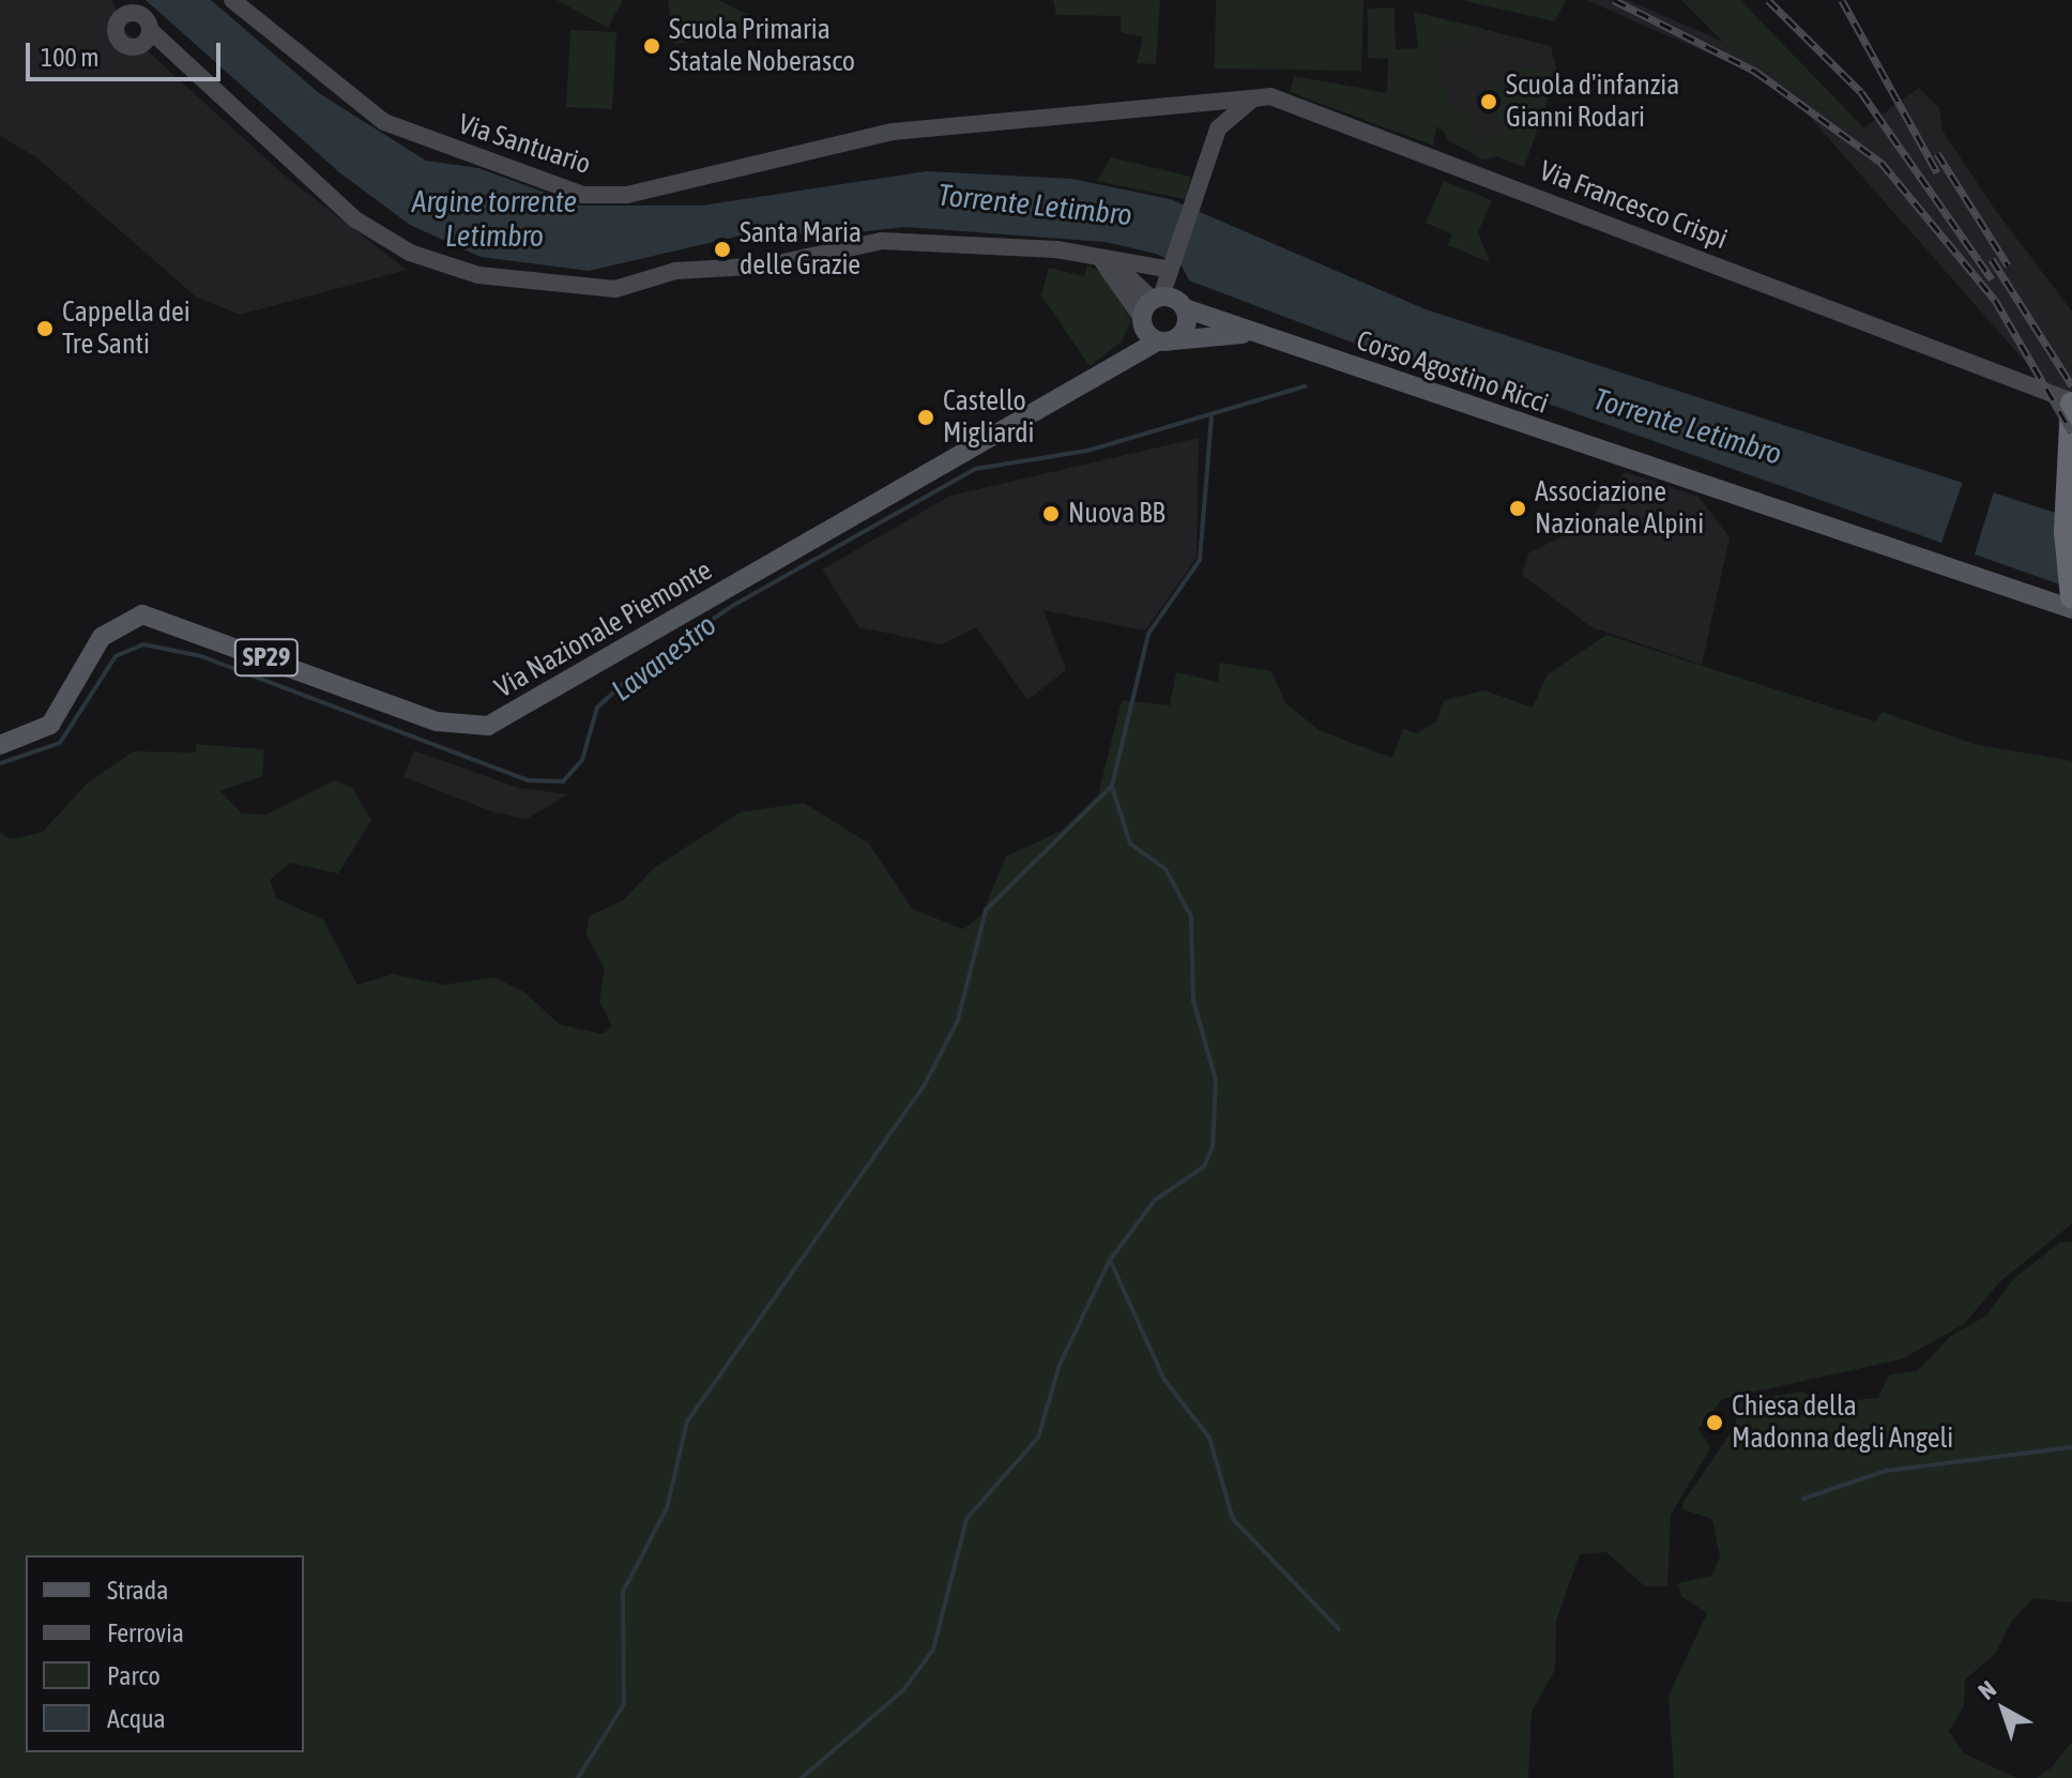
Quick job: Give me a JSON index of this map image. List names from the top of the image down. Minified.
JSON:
{"streets":{"main road":["Corso Agostino Ricci","Via Nazionale Piemonte","SP29"],"street":["Via Santuario","Via Francesco Crispi"]},"crossings":[["Via Santuario","Via Francesco Crispi"],["Corso Agostino Ricci","Via Nazionale Piemonte"]],"water":["Argine torrente Letimbro","Torrente Letimbro","Lavanestro"],"places":["Scuola Primaria Statale Noberasco","Scuola d'infanzia Gianni Rodari","Santa Maria delle Grazie","Cappella dei Tre Santi","Castello Migliardi","Associazione Nazionale Alpini","Nuova BB","Chiesa della Madonna degli Angeli"],"legend":["Strada","Ferrovia","Parco","Acqua"],"scale_bar":"100 m","north":"top left"}
